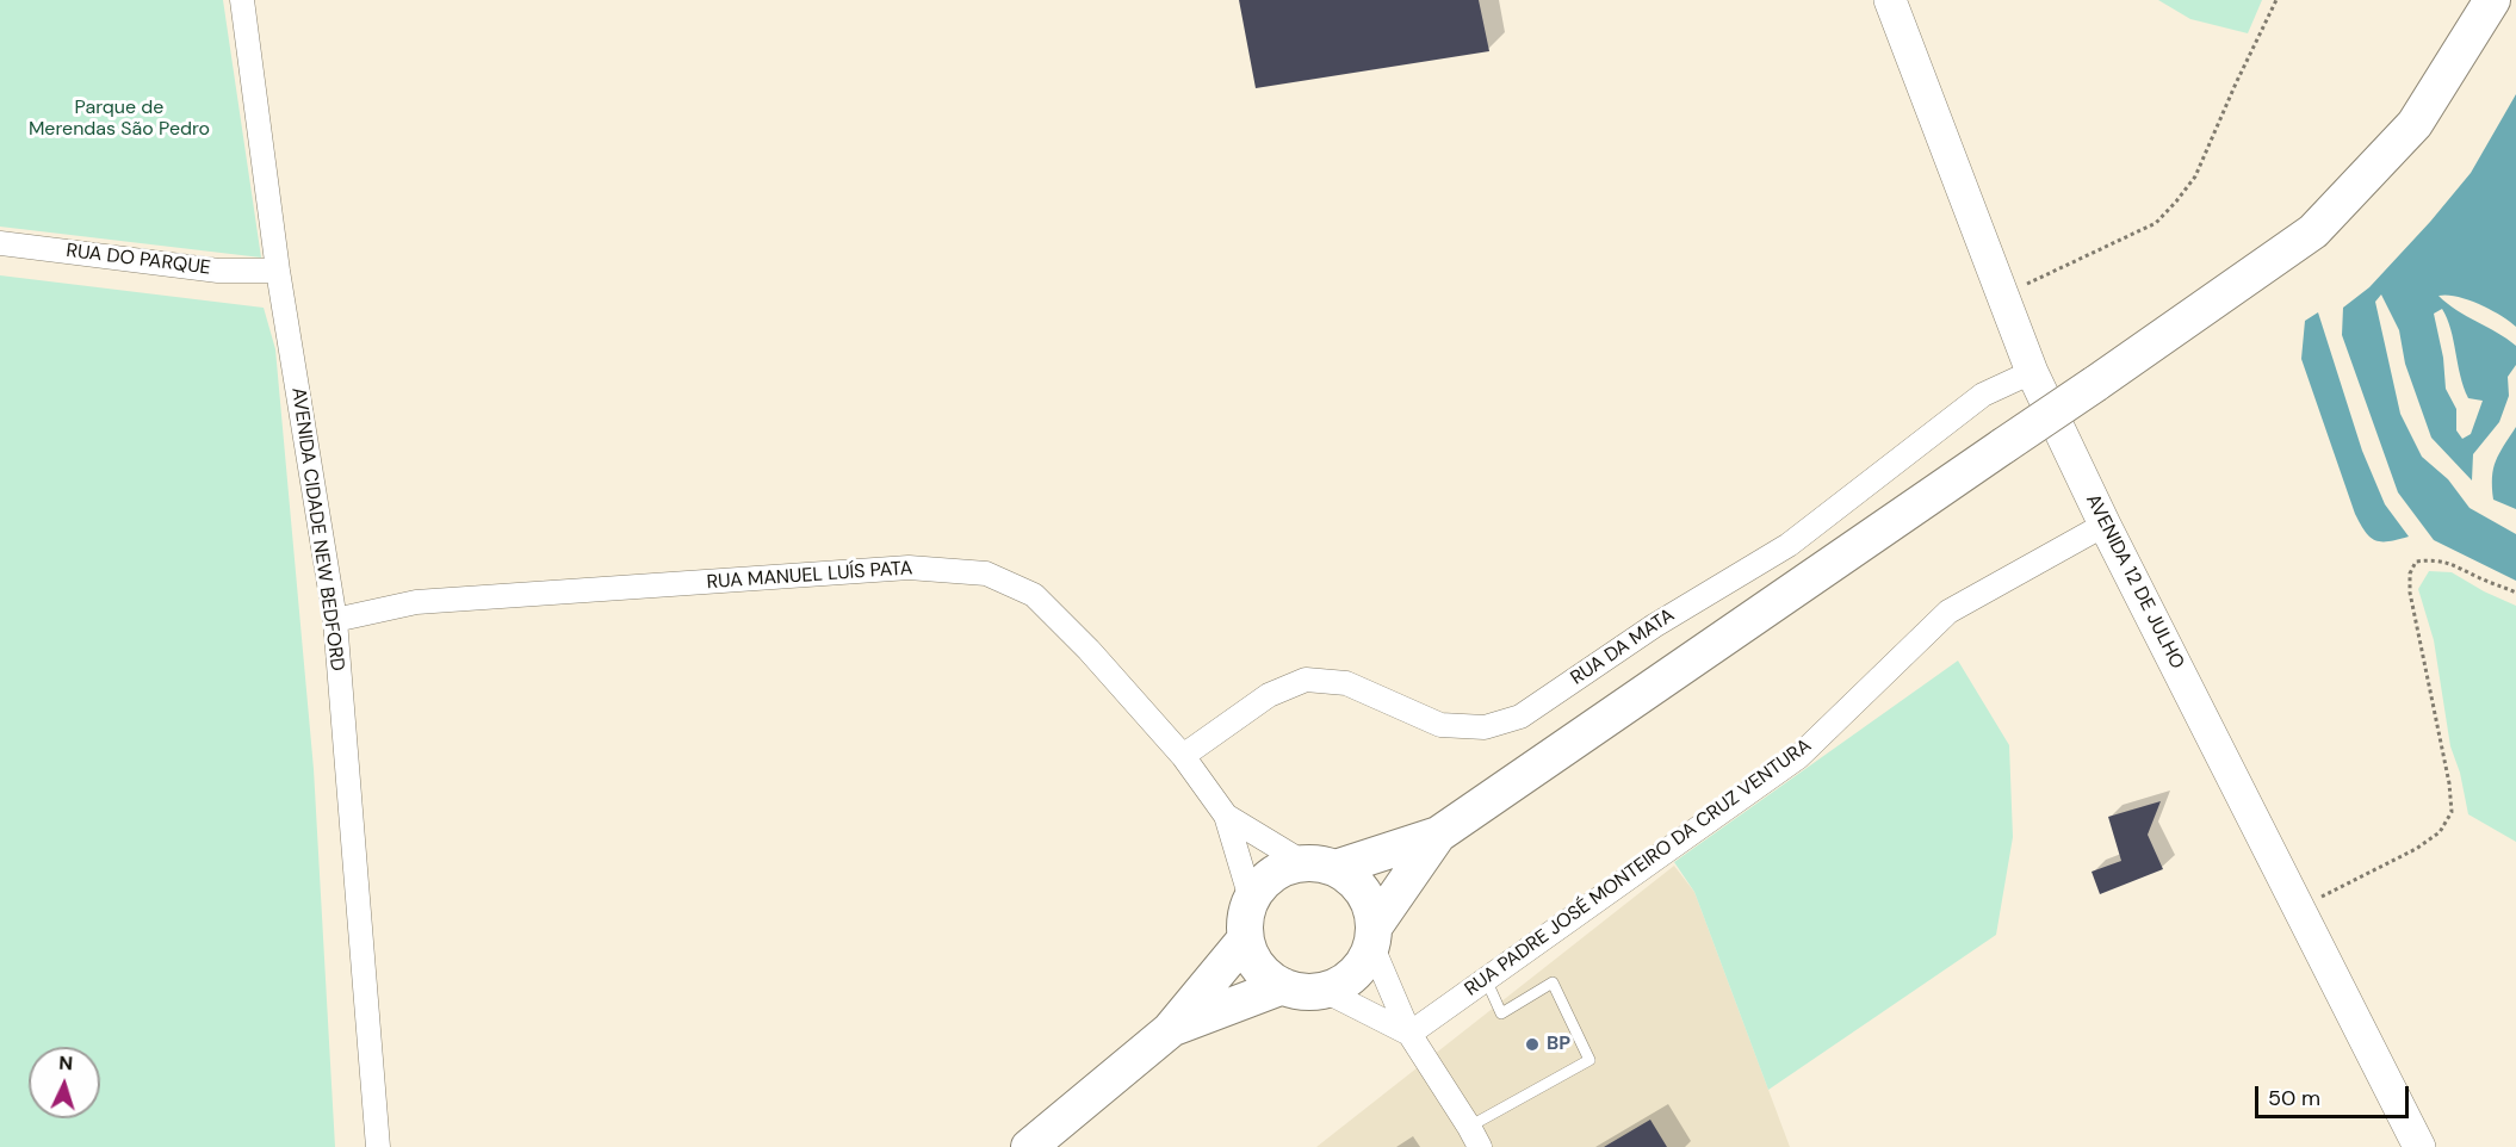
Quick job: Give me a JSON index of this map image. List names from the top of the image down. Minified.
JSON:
{"streets":{"main road":["AVENIDA 12 DE JULHO"],"street":["RUA DO PARQUE","AVENIDA CIDADE NEW BEDFORD","RUA MANUEL LUÍS PATA","RUA DA MATA","RUA PADRE JOSÉ MONTEIRO DA CRUZ VENTURA"]},"crossings":[["RUA DO PARQUE","AVENIDA CIDADE NEW BEDFORD"],["AVENIDA CIDADE NEW BEDFORD","RUA MANUEL LUÍS PATA"],["RUA MANUEL LUÍS PATA","RUA DA MATA"],["AVENIDA 12 DE JULHO","RUA DA MATA"],["AVENIDA 12 DE JULHO","RUA PADRE JOSÉ MONTEIRO DA CRUZ VENTURA"]],"parks":["Parque de Merendas São Pedro"],"places":["BP"],"scale_bar":"50 m","north":"top"}
